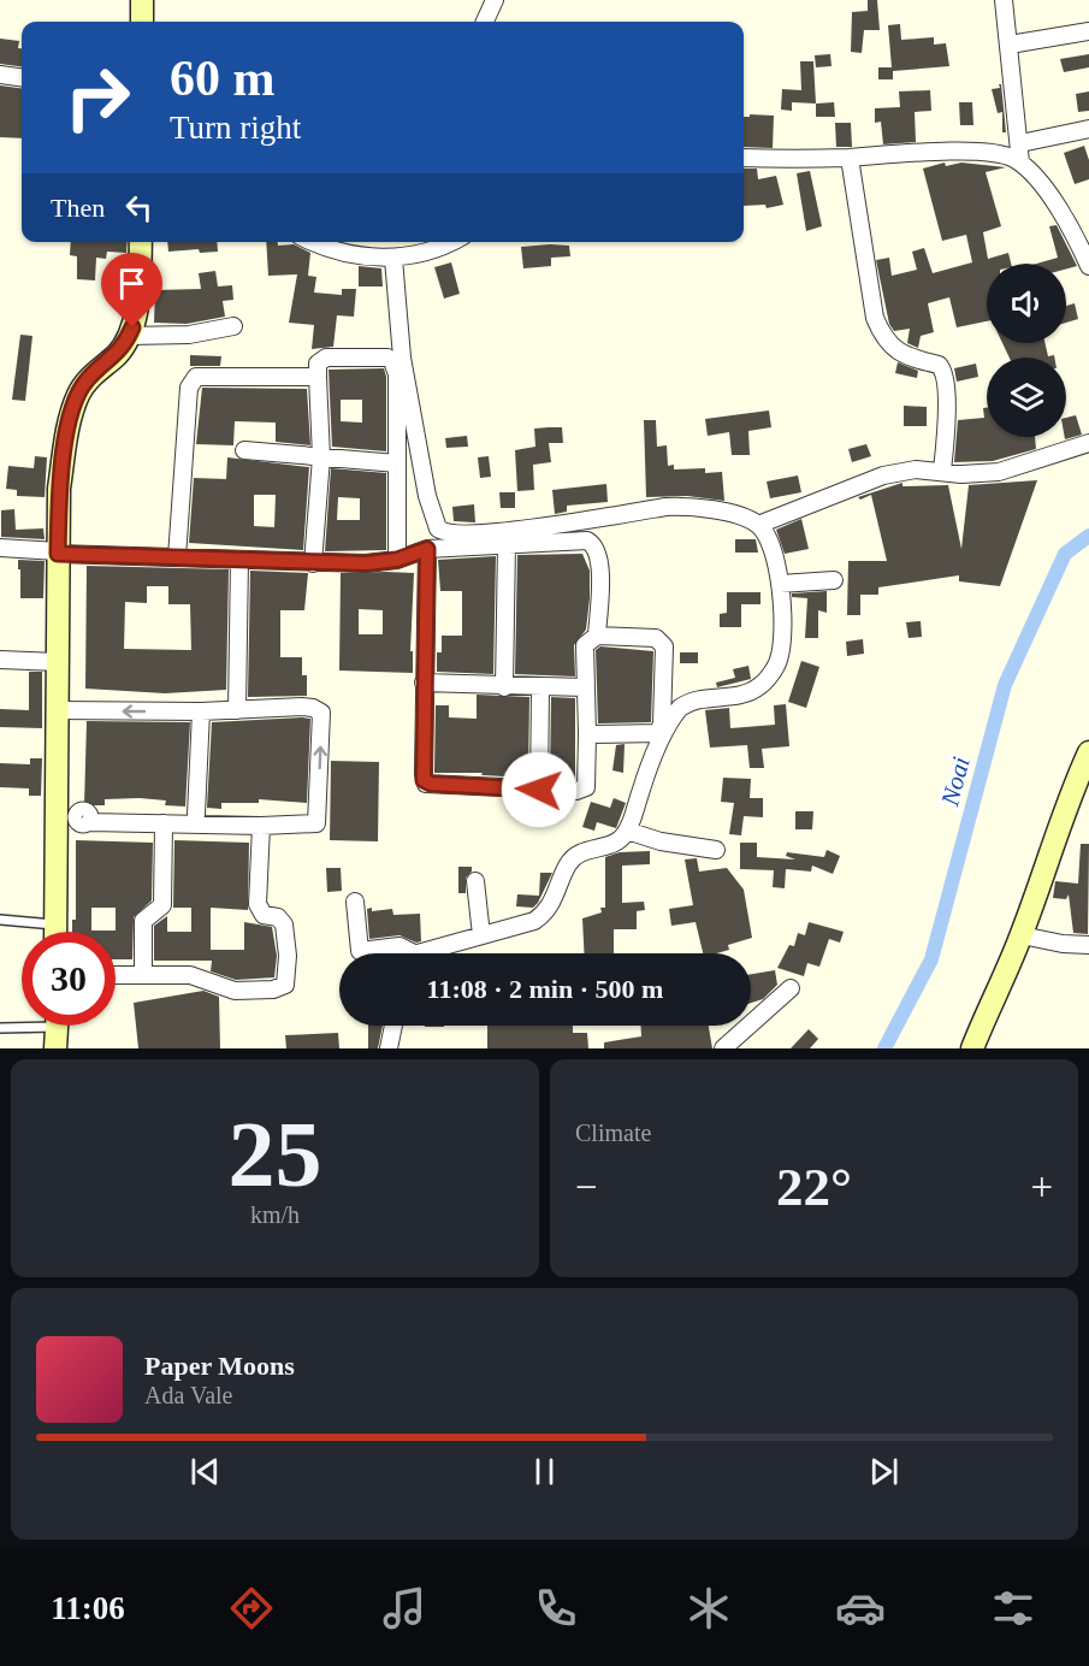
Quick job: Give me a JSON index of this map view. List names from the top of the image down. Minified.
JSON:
{"water":["Noai"],"page":{"turn":["60 m","Turn right"],"then":"Then","limit":"30","trip":"11:08 · 2 min · 500 m","tile":[["25","km/h"],"Climate"],"heat":["−","22°","+"],"song":["Paper Moons","Ada Vale"],"tabs":"11:06"}}
